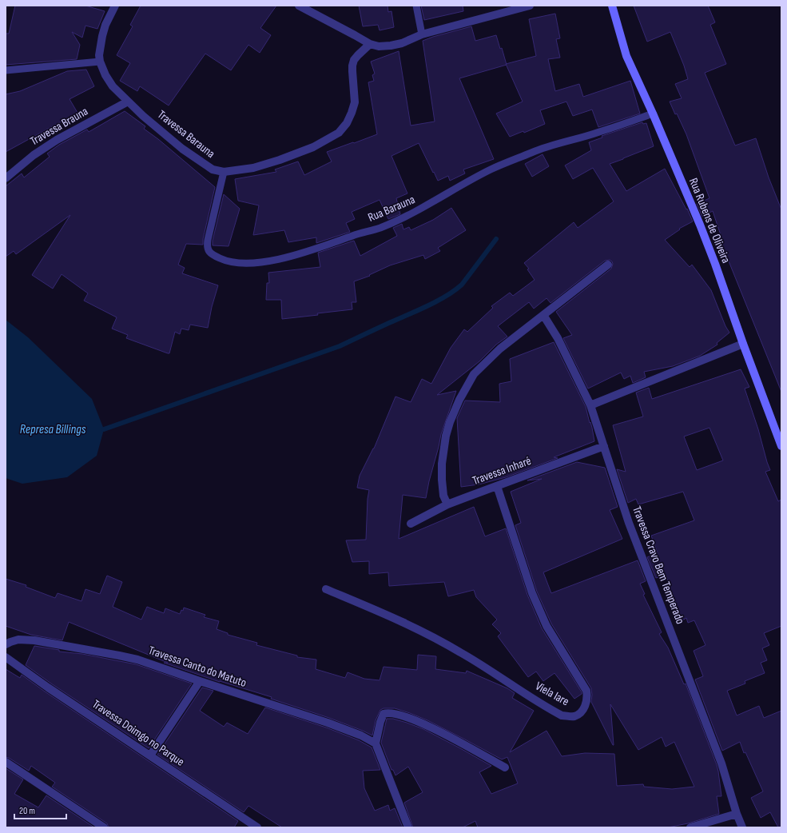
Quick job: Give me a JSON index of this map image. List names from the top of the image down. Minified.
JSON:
{"streets":{"street":["Travessa Brauna","Travessa Barauna","Rua Rubens de Oliveira","Travessa Inharé","Travessa Cravo Bem Temperado","Travessa Canto do Matuto","Viela Iare","Travessa Doimgo no Parque"],"lane":["Rua Barauna"]},"crossings":[["Travessa Brauna","Travessa Barauna"],["Travessa Barauna","Rua Barauna"],["Rua Barauna","Rua Rubens de Oliveira"],["Travessa Inharé","Travessa Cravo Bem Temperado"],["Travessa Inharé","Viela Iare"]],"water":["Represa Billings"],"scale_bar":"20 m"}
